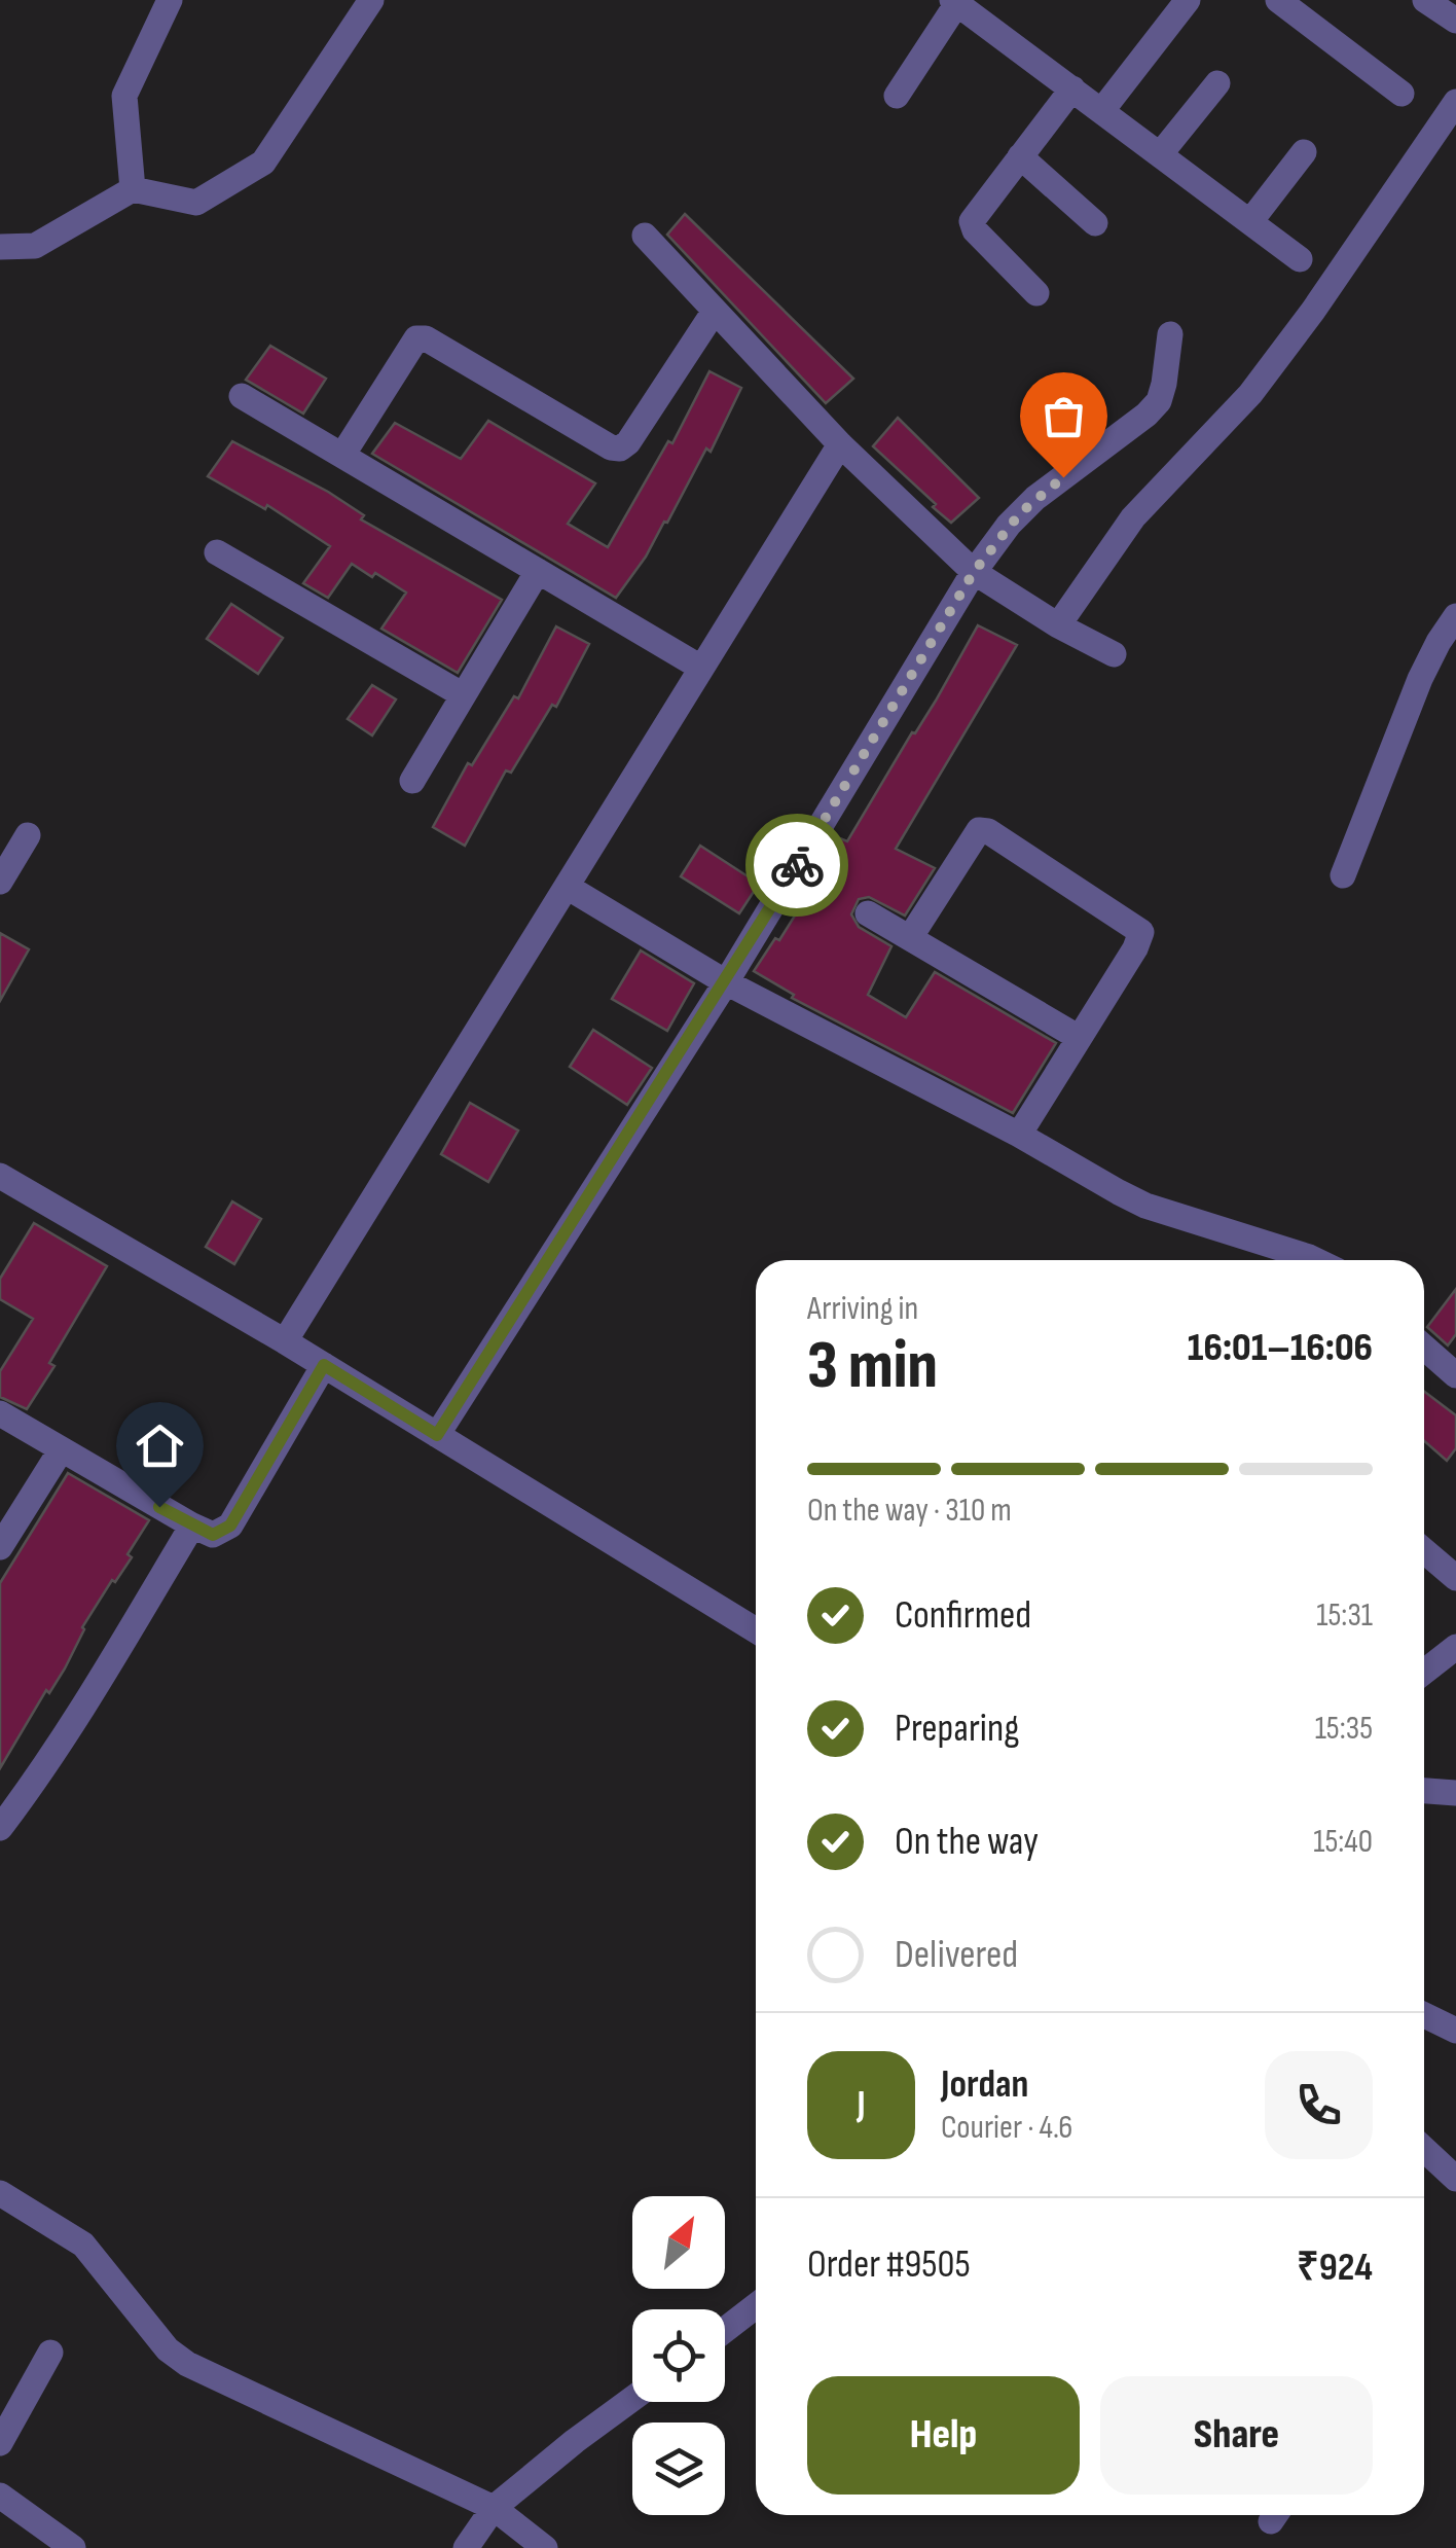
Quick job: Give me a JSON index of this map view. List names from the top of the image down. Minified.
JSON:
{"north":"top right","page":{"heading":["3 min","Arriving in","16:01–16:06"],"panel":["Jordan","Courier · 4.6","Order #9505","₹924"],"bar":"On the way · 310 m","list":[["Confirmed","15:31"],["Preparing","15:35"],["On the way","15:40"],"Delivered"],"round":"J","buttons":["Help","Share"]}}
